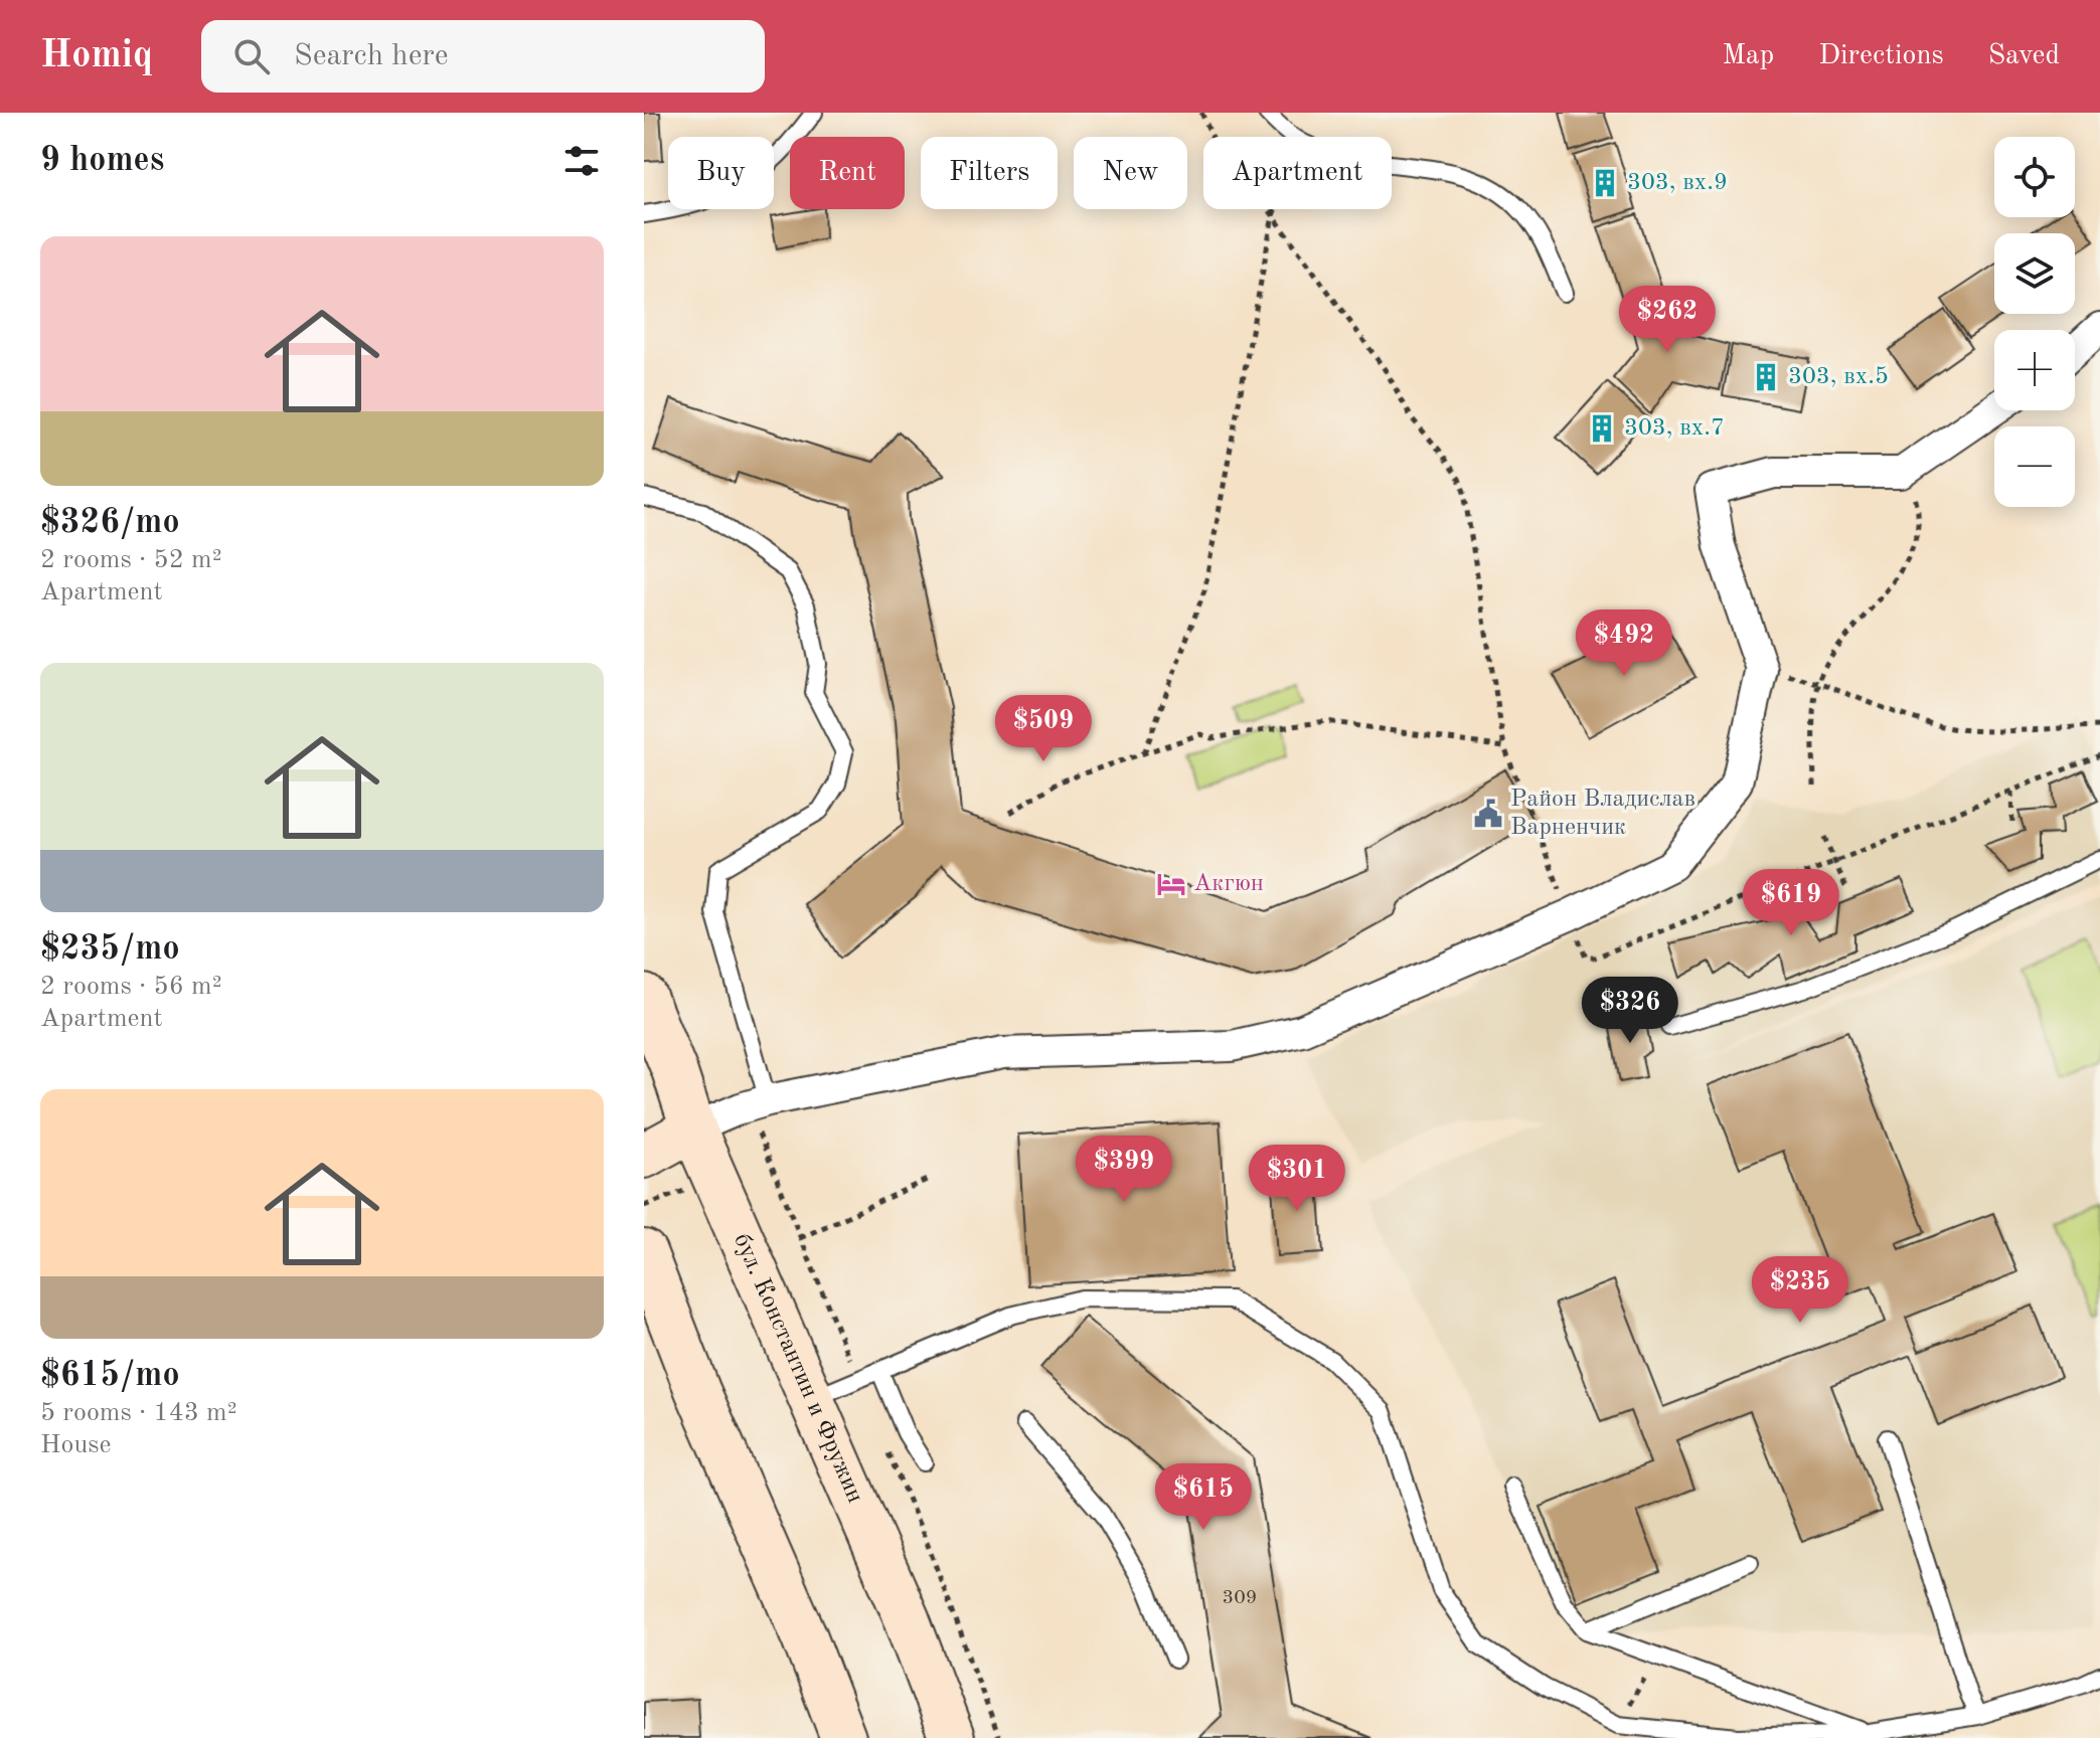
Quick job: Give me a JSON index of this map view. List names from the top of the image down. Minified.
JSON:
{"streets":{"street":["бул. Константин и Фружин"]},"places":{"building":["303, вх.9","303, вх.5","303, вх.7"],"public building":["Район Владислав Варненчик"],"hotel":["Акгюн"]},"house_numbers":["309"],"page":{"header":"Homiq","search":"Search here","nav":["Map","Directions","Saved"],"heading":"9 homes","map_buttons":["+","−"],"chip":["Buy","Rent","Filters","New","Apartment"],"list":[{"name":"$326/mo","note":"2 rooms · 52 m² · Apartment"},{"name":"$235/mo","note":"2 rooms · 56 m² · Apartment"},{"name":"$615/mo","note":"5 rooms · 143 m² · House"}],"price":["$262","$492","$509","$619","$326","$399","$301","$235","$615"]}}
